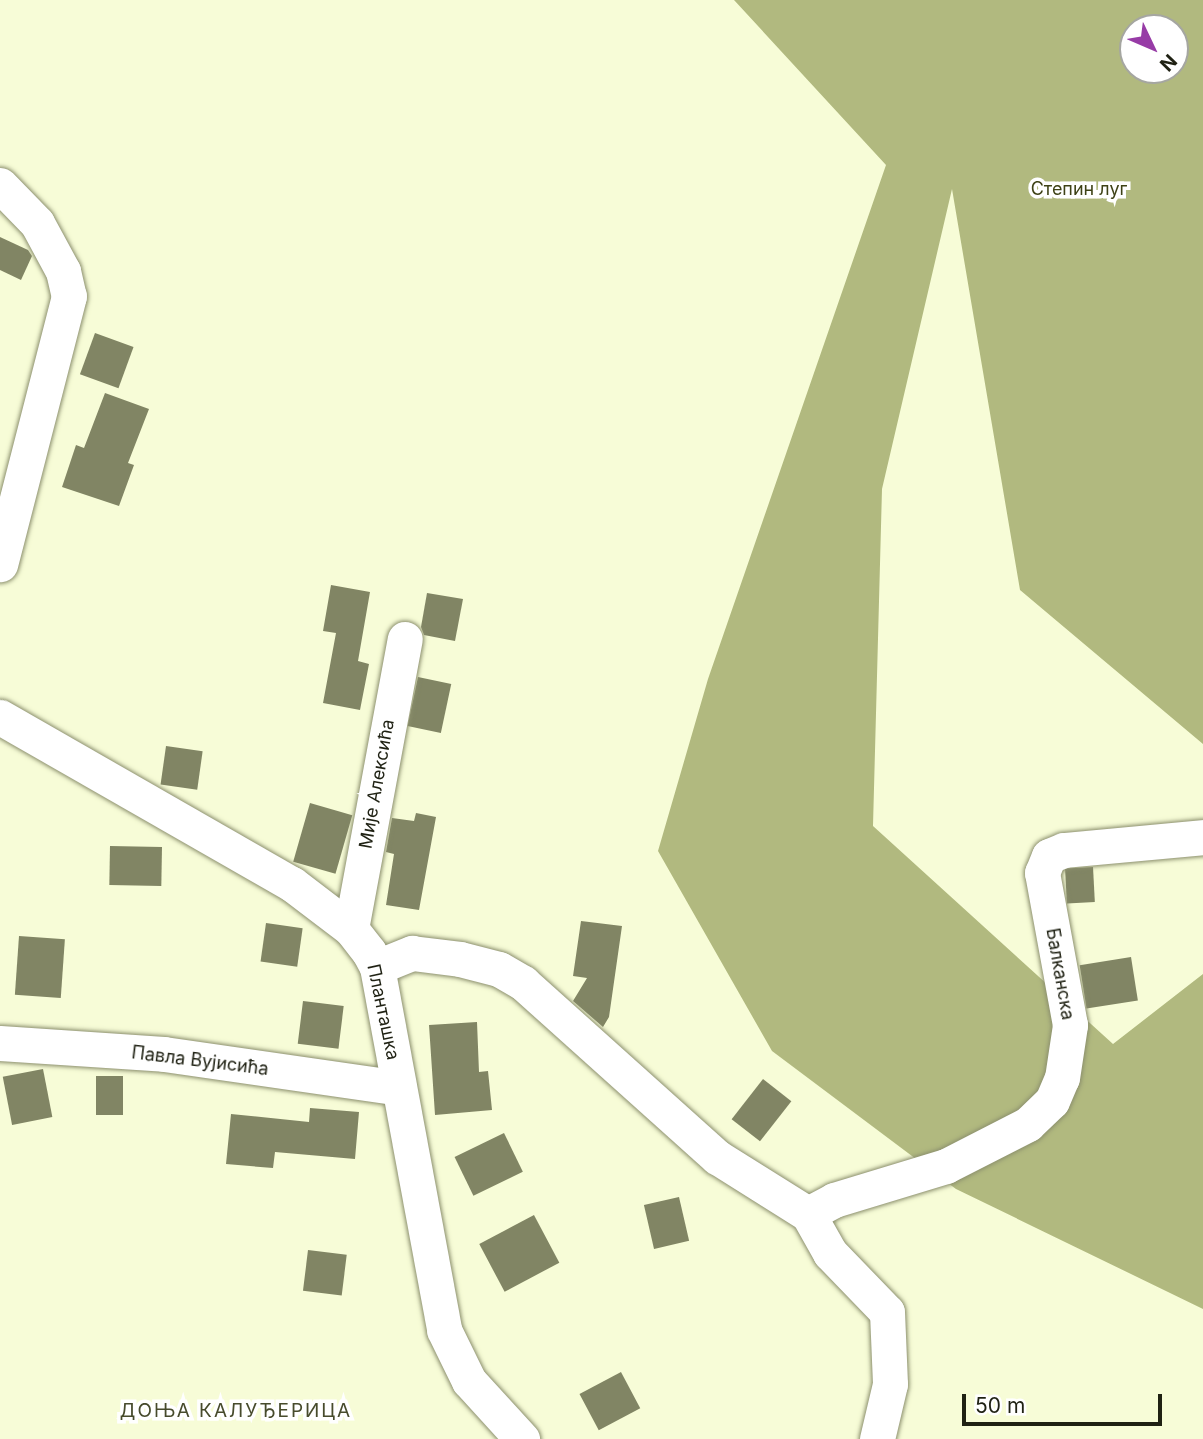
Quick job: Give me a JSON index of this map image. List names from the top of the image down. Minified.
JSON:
{"streets":{"street":["Мије Алексића","Балканска","Планташка","Павла Вујисића"]},"crossings":[["Мије Алексића","Планташка"],["Планташка","Павла Вујисића"]],"districts":["ДОЊА КАЛУЂЕРИЦА"],"parks":["Степин луг"],"scale_bar":"50 m","north":"bottom right"}
